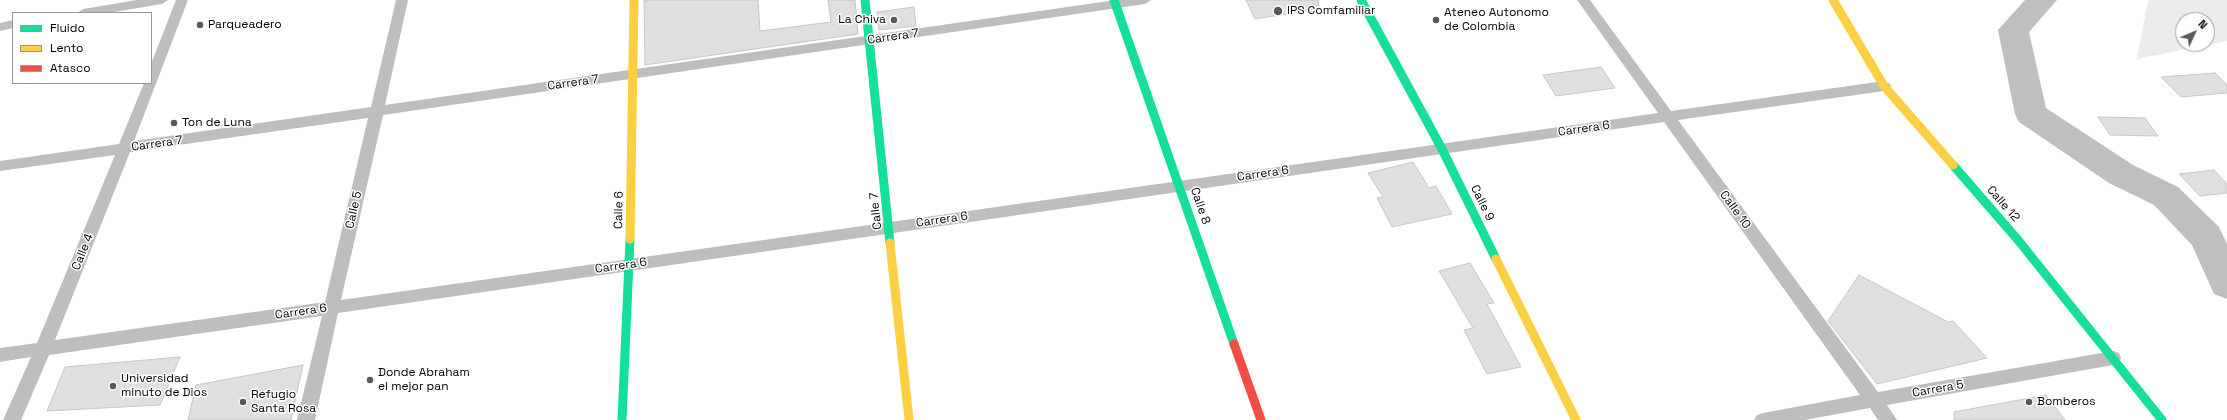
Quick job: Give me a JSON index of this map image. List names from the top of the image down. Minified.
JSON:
{"streets":{"street":["Carrera 7","Carrera 6","Calle 9","Calle 12","Calle 8","Calle 5","Calle 6","Calle 10","Calle 7","Calle 4","Carrera 5"]},"crossings":[["Carrera 7","Calle 8"],["Carrera 7","Calle 5"],["Carrera 7","Calle 6"],["Carrera 7","Calle 7"],["Carrera 7","Calle 4"],["Carrera 6","Calle 9"],["Carrera 6","Calle 12"],["Carrera 6","Calle 8"],["Carrera 6","Calle 5"],["Carrera 6","Calle 6"],["Carrera 6","Calle 10"],["Carrera 6","Calle 7"],["Carrera 6","Calle 4"],["Calle 12","Carrera 5"],["Calle 10","Carrera 5"]],"places":["IPS Comfamiliar","La Chiva","Ateneo Autonomo de Colombia","Parqueadero","Ton de Luna","Donde Abraham el mejor pan","Universidad minuto de Dios","Refugio Santa Rosa","Bomberos"],"legend":["Fluido","Lento","Atasco"],"north":"top right"}
